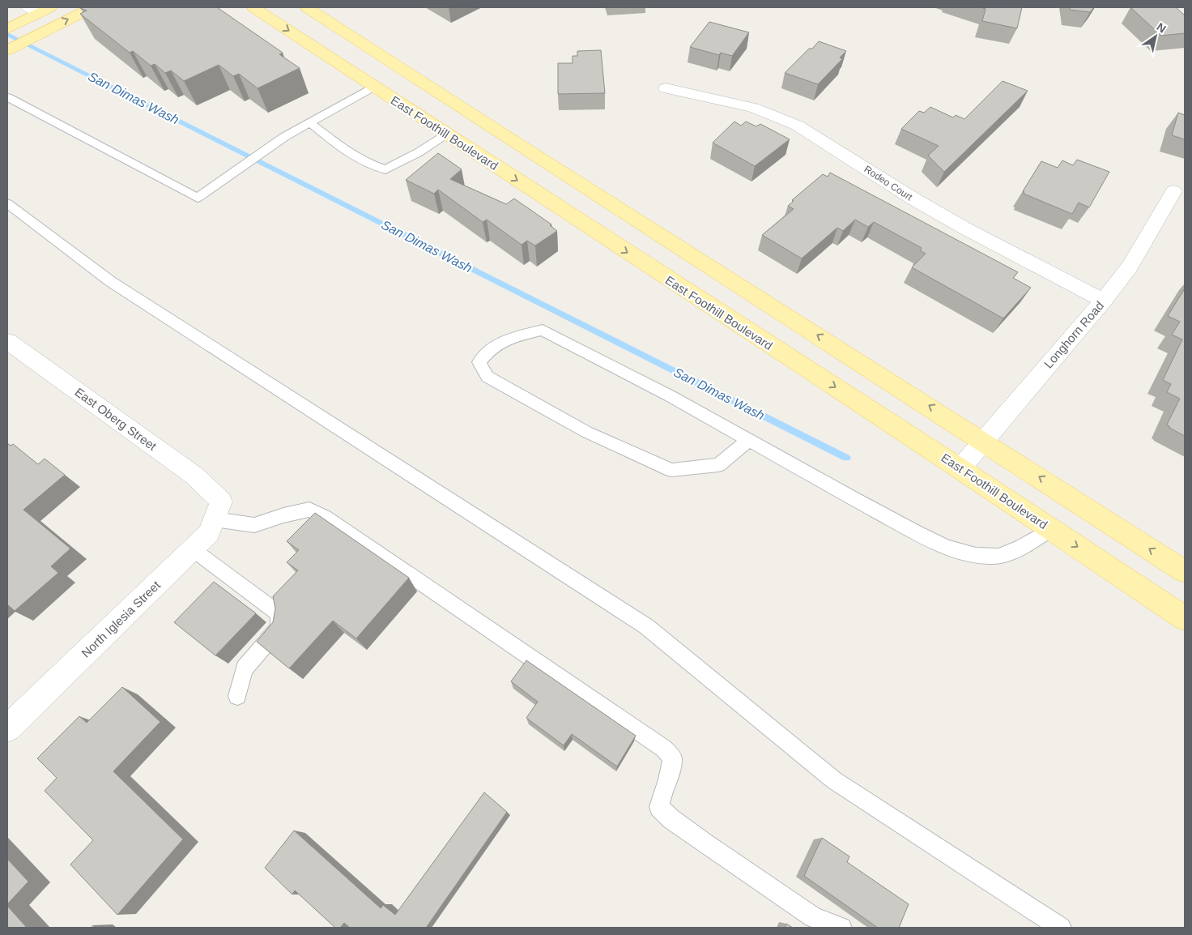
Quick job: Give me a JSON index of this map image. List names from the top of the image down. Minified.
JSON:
{"streets":{"main road":["East Foothill Boulevard"],"street":["Rodeo Court","Longhorn Road","East Oberg Street","North Iglesia Street"]},"crossings":[["East Foothill Boulevard","Longhorn Road"],["Rodeo Court","Longhorn Road"],["East Oberg Street","North Iglesia Street"]],"water":["San Dimas Wash"],"north":"top right"}
